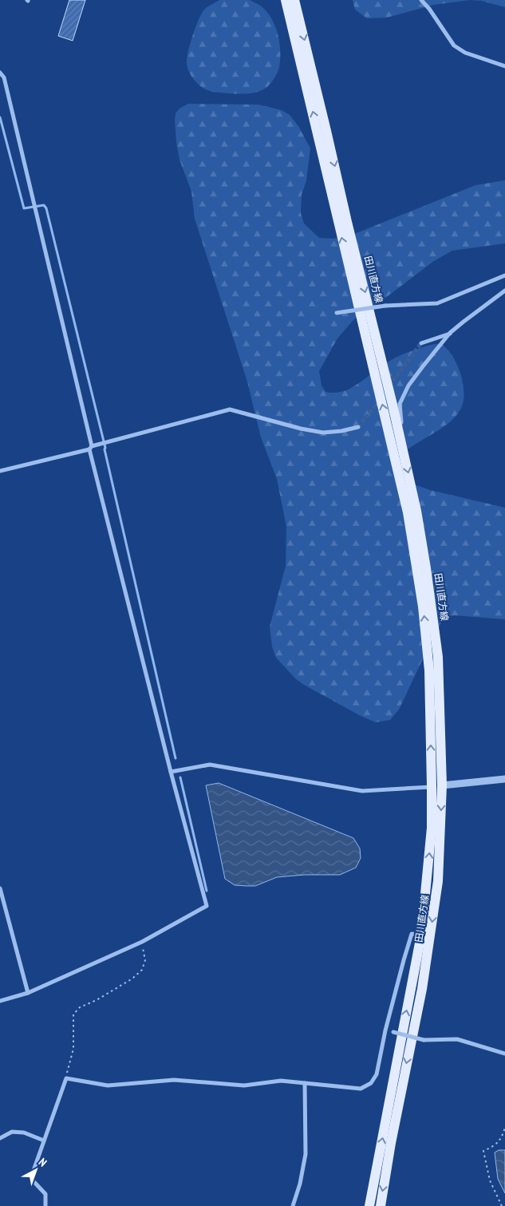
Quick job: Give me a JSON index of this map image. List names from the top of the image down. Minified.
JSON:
{"streets":{"main road":["田川直方線"]},"north":"top right"}
